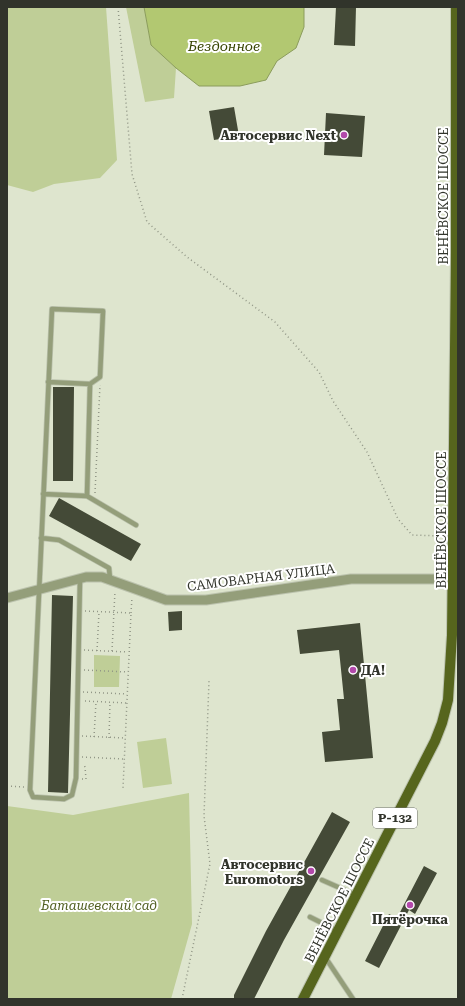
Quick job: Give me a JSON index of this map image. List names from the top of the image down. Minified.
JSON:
{"streets":{"main road":["ВЕНЁВСКОЕ ШОССЕ","Р-132"],"street":["САМОВАРНАЯ УЛИЦА"]},"crossings":[["ВЕНЁВСКОЕ ШОССЕ","САМОВАРНАЯ УЛИЦА"]],"water":["Бездонное"],"parks":["Баташевский сад"],"places":["Автосервис Next","ДА!","Автосервис Euromotors","Пятёрочка"]}
